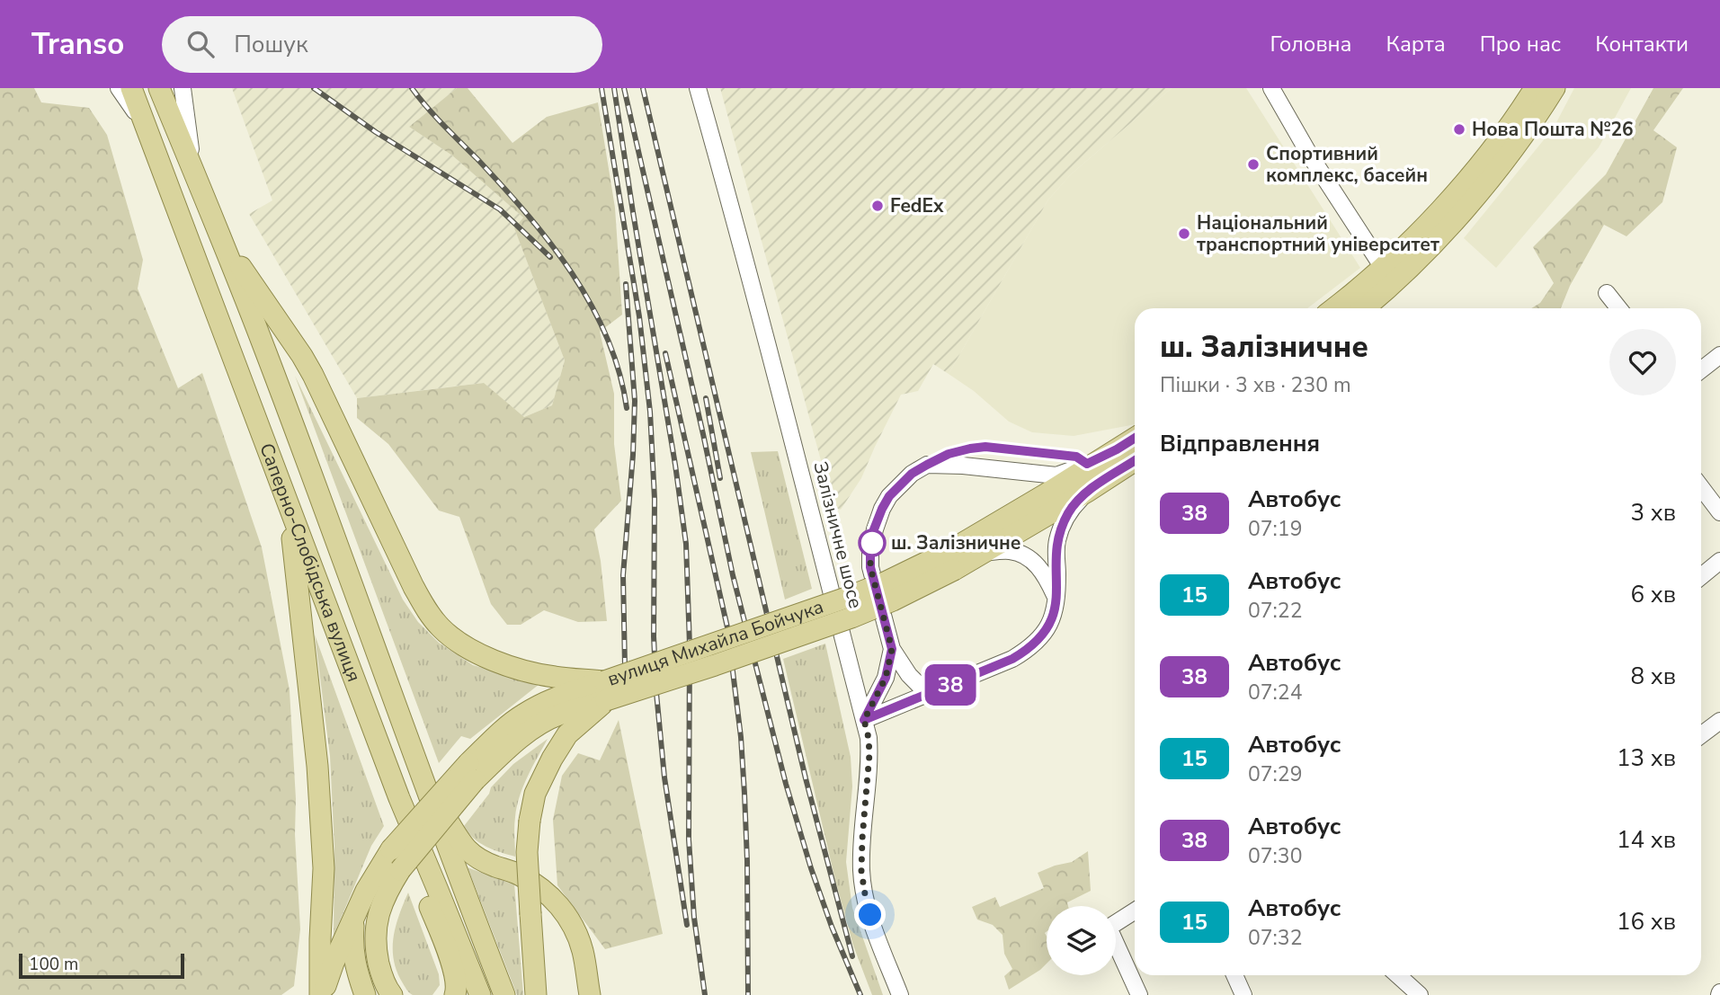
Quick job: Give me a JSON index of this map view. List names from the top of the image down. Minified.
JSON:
{"streets":{"main road":["Саперно-Слобідська вулиця","вулиця Михайла Бойчука"],"street":["Залізничне шосе"]},"places":["Нова Пошта №26","Спортивний комплекс, басейн","FedEx","Національний транспортний університет","ш. Залізничне"],"lines":["bus line 38"],"scale_bar":"100 m","page":{"header":"Transo","search":"Пошук","nav":["Головна","Карта","Про нас","Контакти"],"on_map":"38","heading":[["ш. Залізничне","Пішки · 3 хв · 230 m"],"Відправлення"],"list":[{"mark":"38","name":"Автобус","note":"07:19","value":"3 хв"},{"mark":"15","name":"Автобус","note":"07:22","value":"6 хв"},{"mark":"38","name":"Автобус","note":"07:24","value":"8 хв"},{"mark":"15","name":"Автобус","note":"07:29","value":"13 хв"},{"mark":"38","name":"Автобус","note":"07:30","value":"14 хв"},{"mark":"15","name":"Автобус","note":"07:32","value":"16 хв"}],"scale":"100 m"}}
